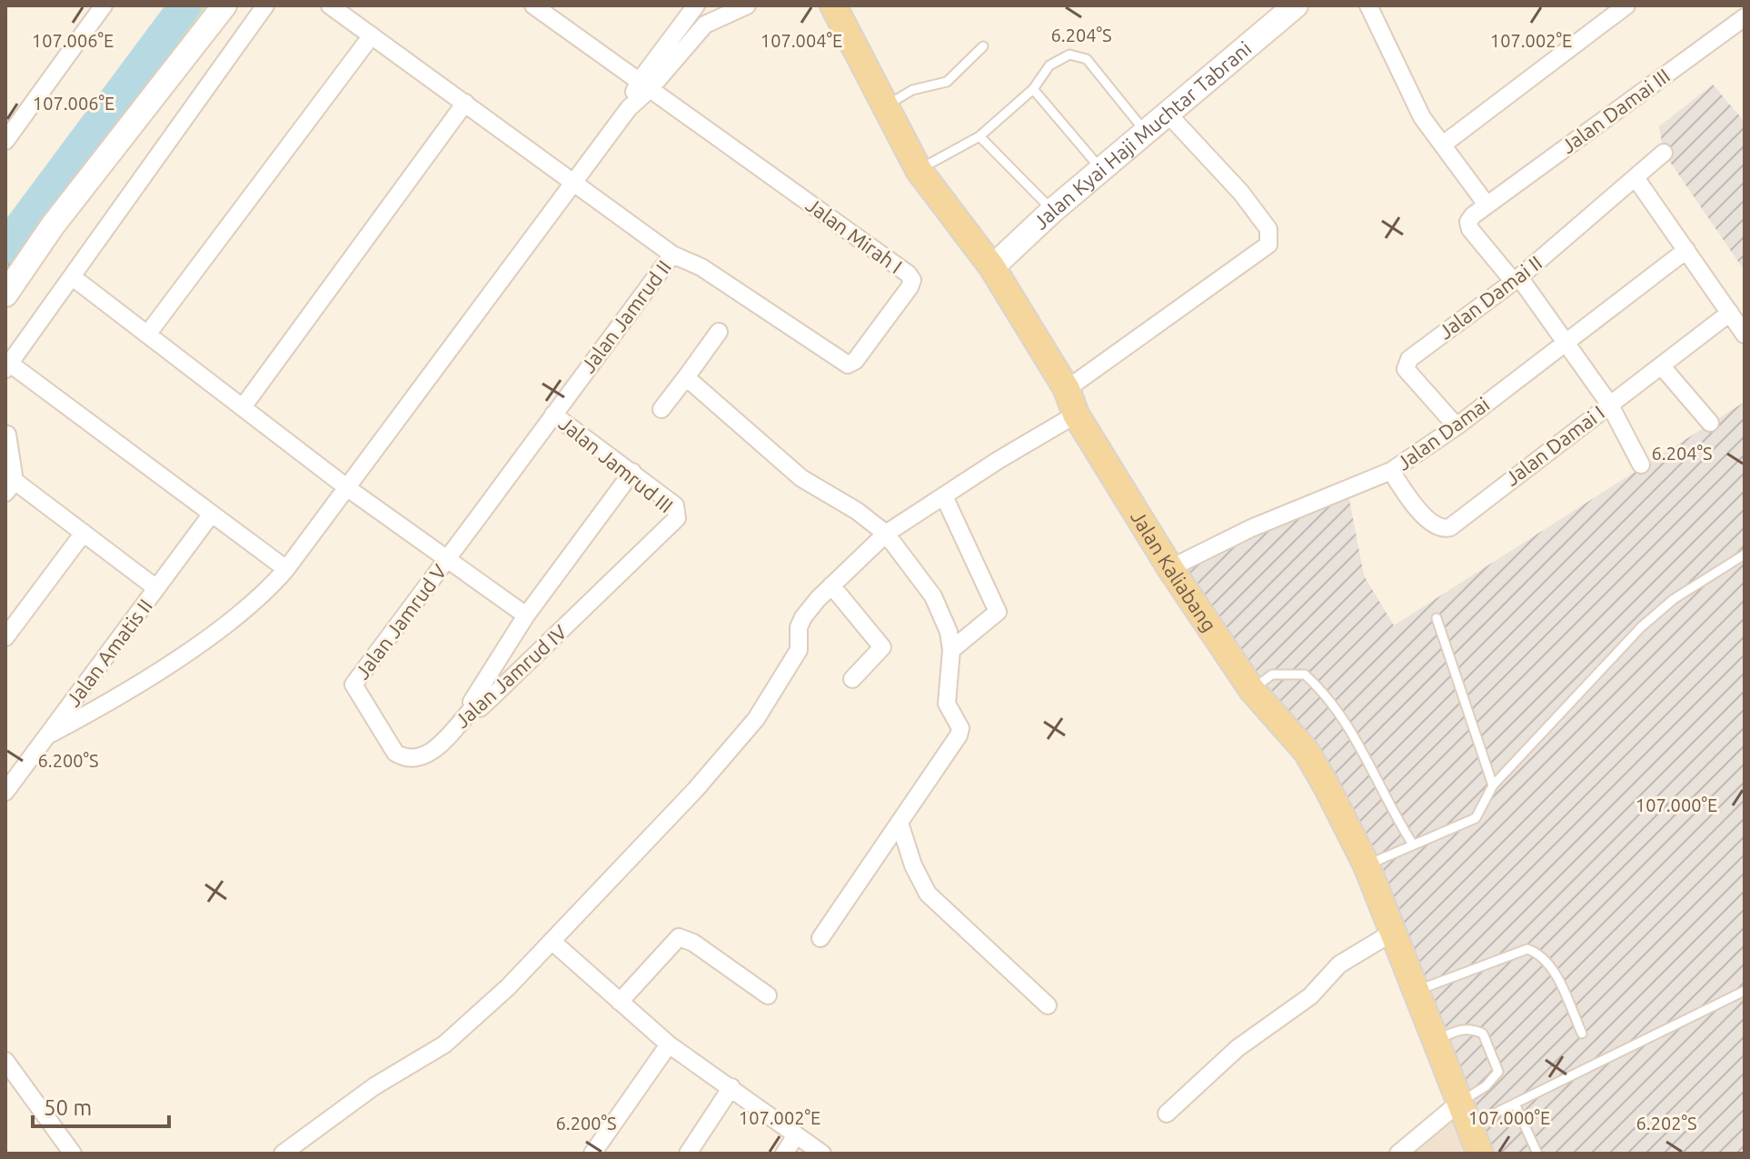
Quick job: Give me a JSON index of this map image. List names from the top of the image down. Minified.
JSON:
{"streets":{"main road":["Jalan Kaliabang"],"street":["Jalan Damai III","Jalan Kyai Haji Muchtar Tabrani","Jalan Mirah I","Jalan Damai II","Jalan Jamrud II","Jalan Damai","Jalan Damai I","Jalan Jamrud III","Jalan Jamrud V","Jalan Amatis II","Jalan Jamrud IV"]},"crossings":[["Jalan Damai III","Jalan Damai II"],["Jalan Kyai Haji Muchtar Tabrani","Jalan Kaliabang"],["Jalan Mirah I","Jalan Jamrud II"],["Jalan Damai II","Jalan Damai"],["Jalan Jamrud II","Jalan Jamrud III"],["Jalan Damai","Jalan Damai I"],["Jalan Damai","Jalan Kaliabang"],["Jalan Jamrud III","Jalan Jamrud V"],["Jalan Jamrud III","Jalan Jamrud IV"],["Jalan Jamrud V","Jalan Jamrud IV"]],"scale_bar":"50 m","coordinates":["6.204°S","107.006°E","107.004°E","107.002°E","6.200°S","107.000°E","6.202°S"]}
